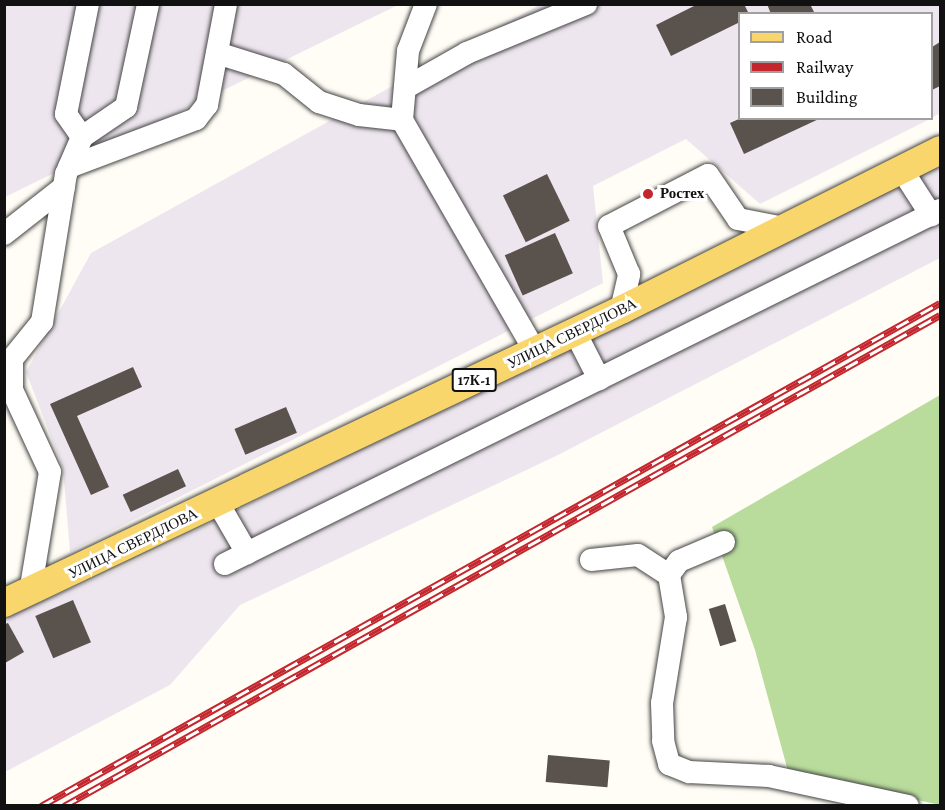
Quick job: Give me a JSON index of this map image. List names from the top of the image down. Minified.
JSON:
{"streets":{"main road":["УЛИЦА СВЕРДЛОВА","17К-1"]},"places":["Ростех"],"legend":["Road","Railway","Building"]}
